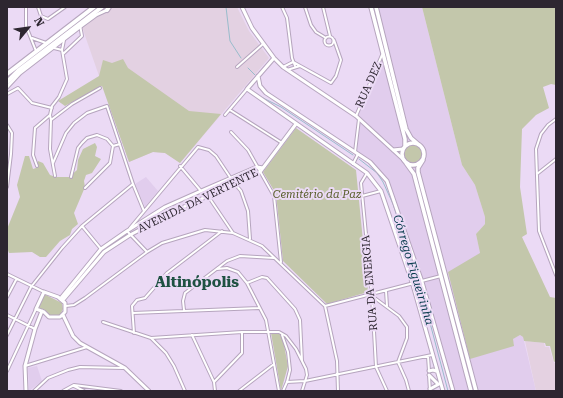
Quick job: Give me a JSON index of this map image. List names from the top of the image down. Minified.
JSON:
{"streets":{"street":["RUA DEZ","AVENIDA DA VERTENTE","RUA DA ENERGIA"]},"districts":["Altinópolis"],"water":["Córrego Figueirinha"],"parks":["Cemitério da Paz"],"north":"top right"}
